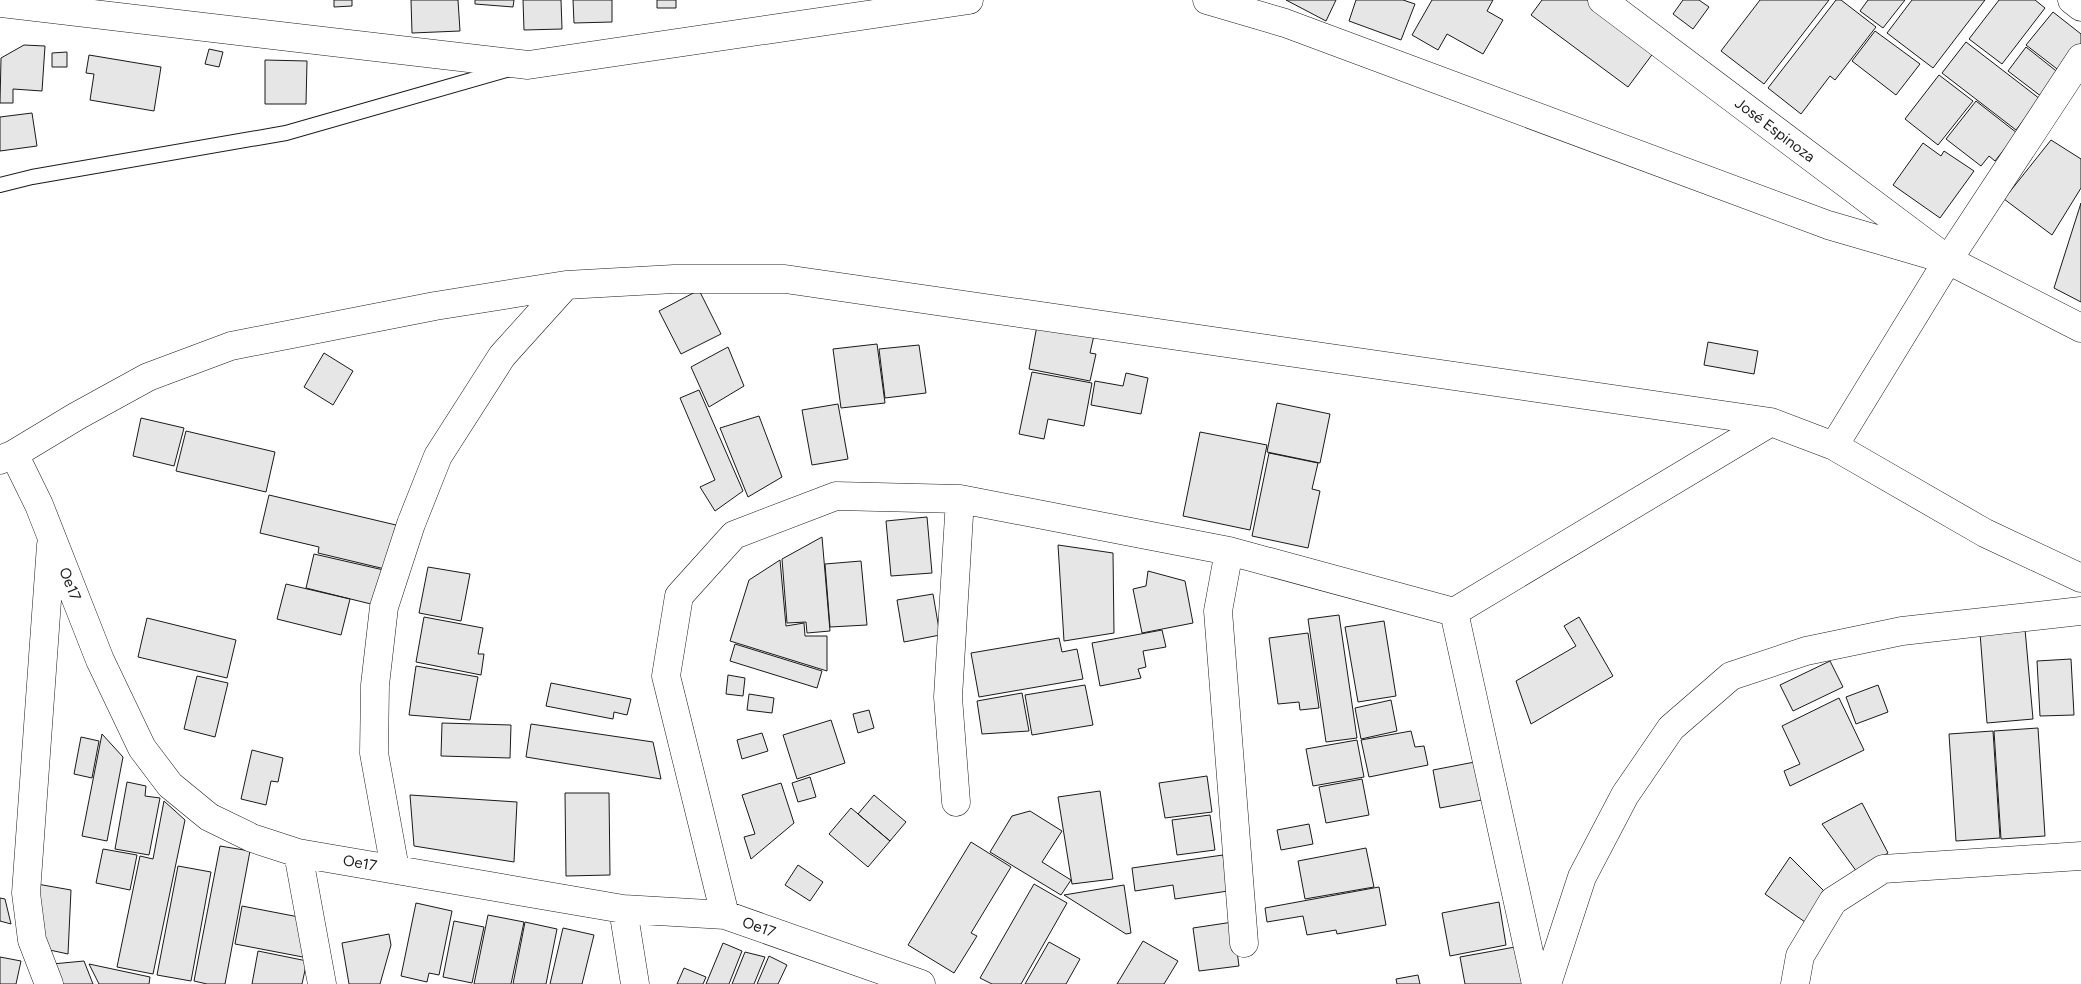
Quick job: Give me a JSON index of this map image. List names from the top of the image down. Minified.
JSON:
{"streets":{"street":["José Espinoza","Oe17"]}}
